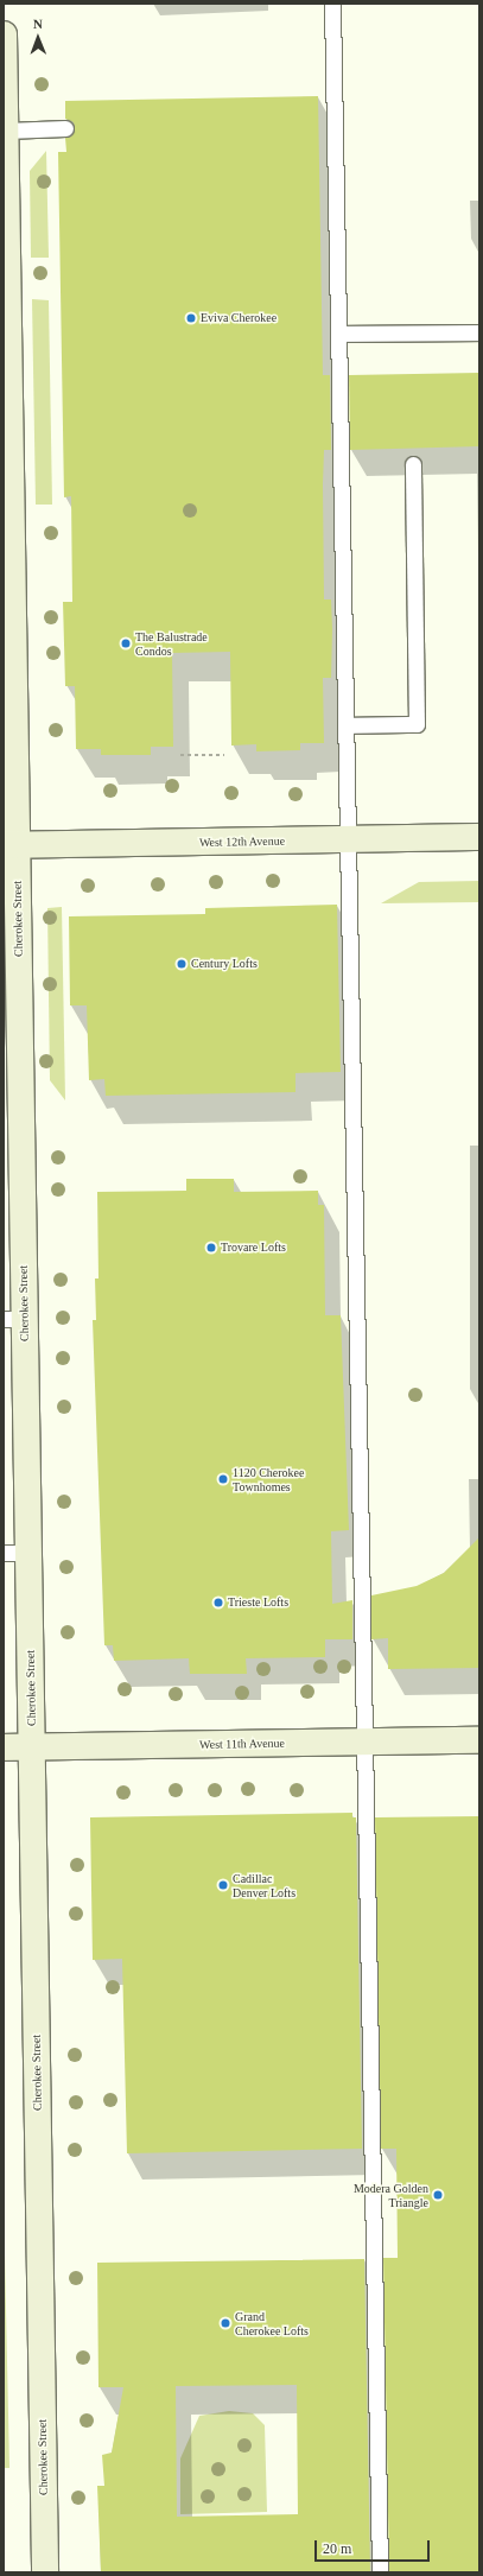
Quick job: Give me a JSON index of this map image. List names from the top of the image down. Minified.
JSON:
{"streets":{"street":["West 12th Avenue","Cherokee Street","West 11th Avenue"]},"crossings":[["West 12th Avenue","Cherokee Street"],["Cherokee Street","West 11th Avenue"]],"places":["Eviva Cherokee","The Balustrade Condos","Century Lofts","Trovare Lofts","1120 Cherokee Townhomes","Trieste Lofts","Cadillac Denver Lofts","Modera Golden Triangle","Grand Cherokee Lofts"],"scale_bar":"20 m","north":"top"}
